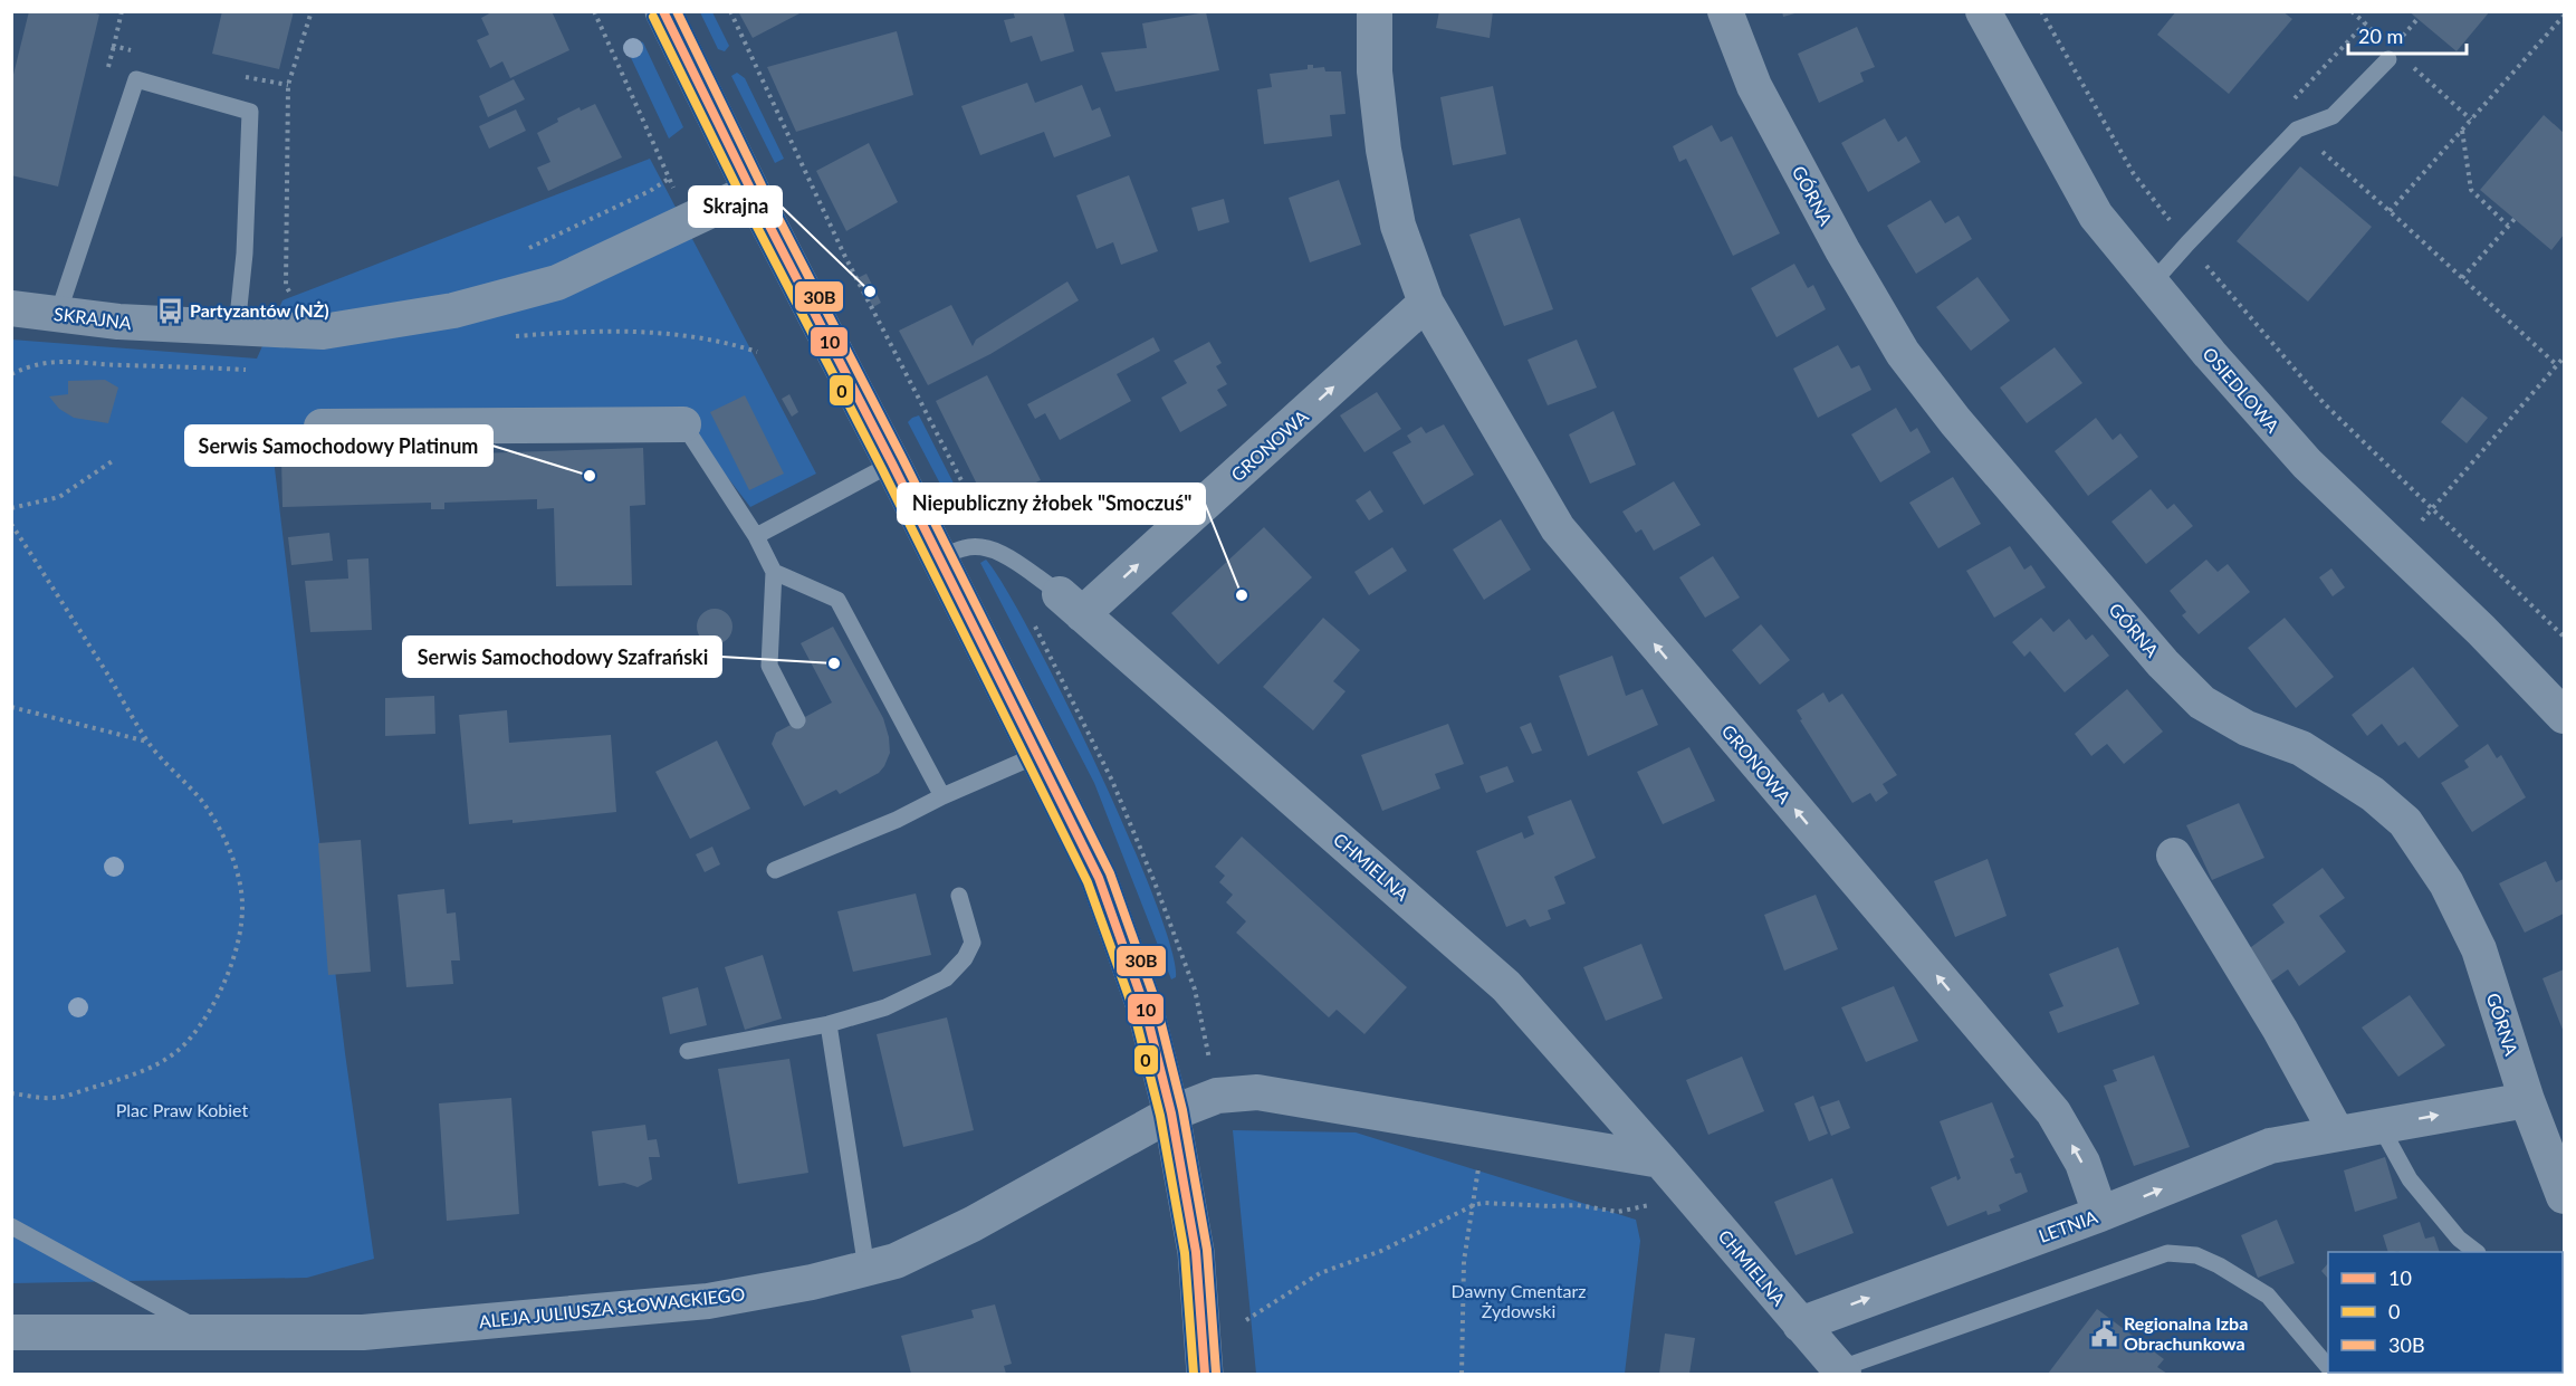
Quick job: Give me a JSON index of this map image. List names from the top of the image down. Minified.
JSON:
{"streets":{"street":["GÓRNA","SKRAJNA","OSIEDLOWA","GRONOWA","CHMIELNA","LETNIA","ALEJA JULIUSZA SŁOWACKIEGO"]},"crossings":[["GÓRNA","LETNIA"],["GRONOWA","CHMIELNA"],["GRONOWA","LETNIA"],["CHMIELNA","LETNIA"]],"one_way":["LETNIA"],"parks":["Plac Praw Kobiet","Dawny Cmentarz Żydowski"],"places":{"other":["Skrajna","Serwis Samochodowy Platinum","Niepubliczny żłobek \"Smoczuś\"","Serwis Samochodowy Szafrański"],"bus stop":["Partyzantów (NŻ)"],"public building":["Regionalna Izba Obrachunkowa"]},"lines":["transit line 10","transit line 30B","transit line 0"],"legend":["10","0","30B"],"scale_bar":"20 m"}
